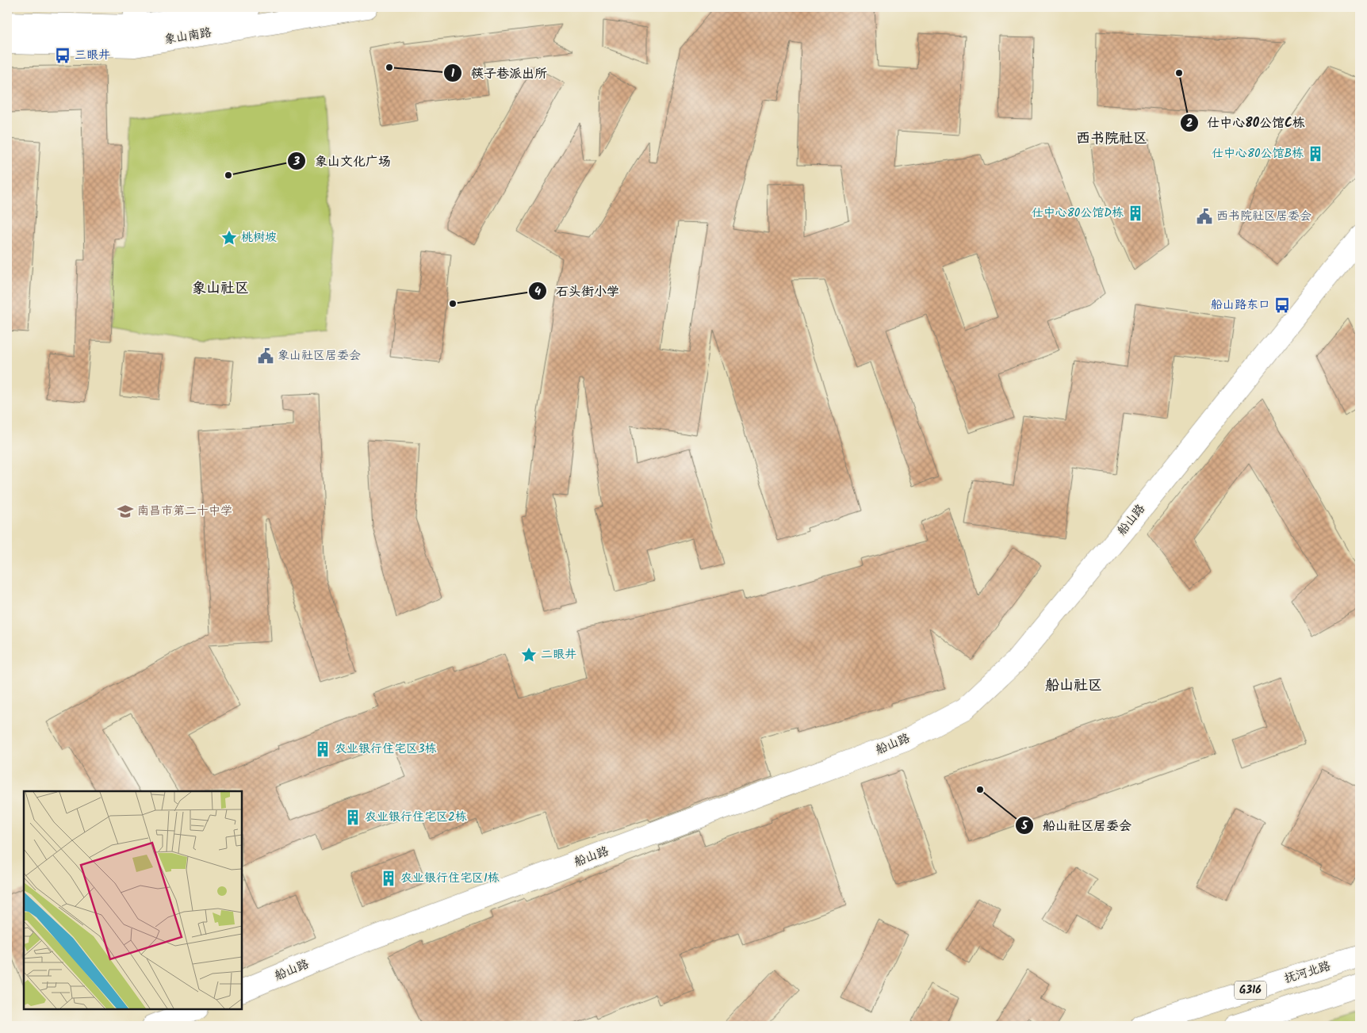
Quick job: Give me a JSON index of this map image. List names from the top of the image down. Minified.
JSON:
{"streets":{"street":["象山南路","船山路","抚河北路","G316"]},"districts":["西书院社区","象山社区","船山社区"],"places":{"bus stop":["三眼井","船山路东口"],"other":["筷子巷派出所","仕中心80公馆C栋","象山文化广场","石头街小学","船山社区居委会"],"building":["仕中心80公馆B栋","仕中心80公馆D栋","农业银行住宅区3栋","农业银行住宅区2栋","农业银行住宅区1栋"],"public building":["西书院社区居委会","象山社区居委会"],"place":["桃树坡","二眼井"],"school or university":["南昌市第二十中学"]}}
